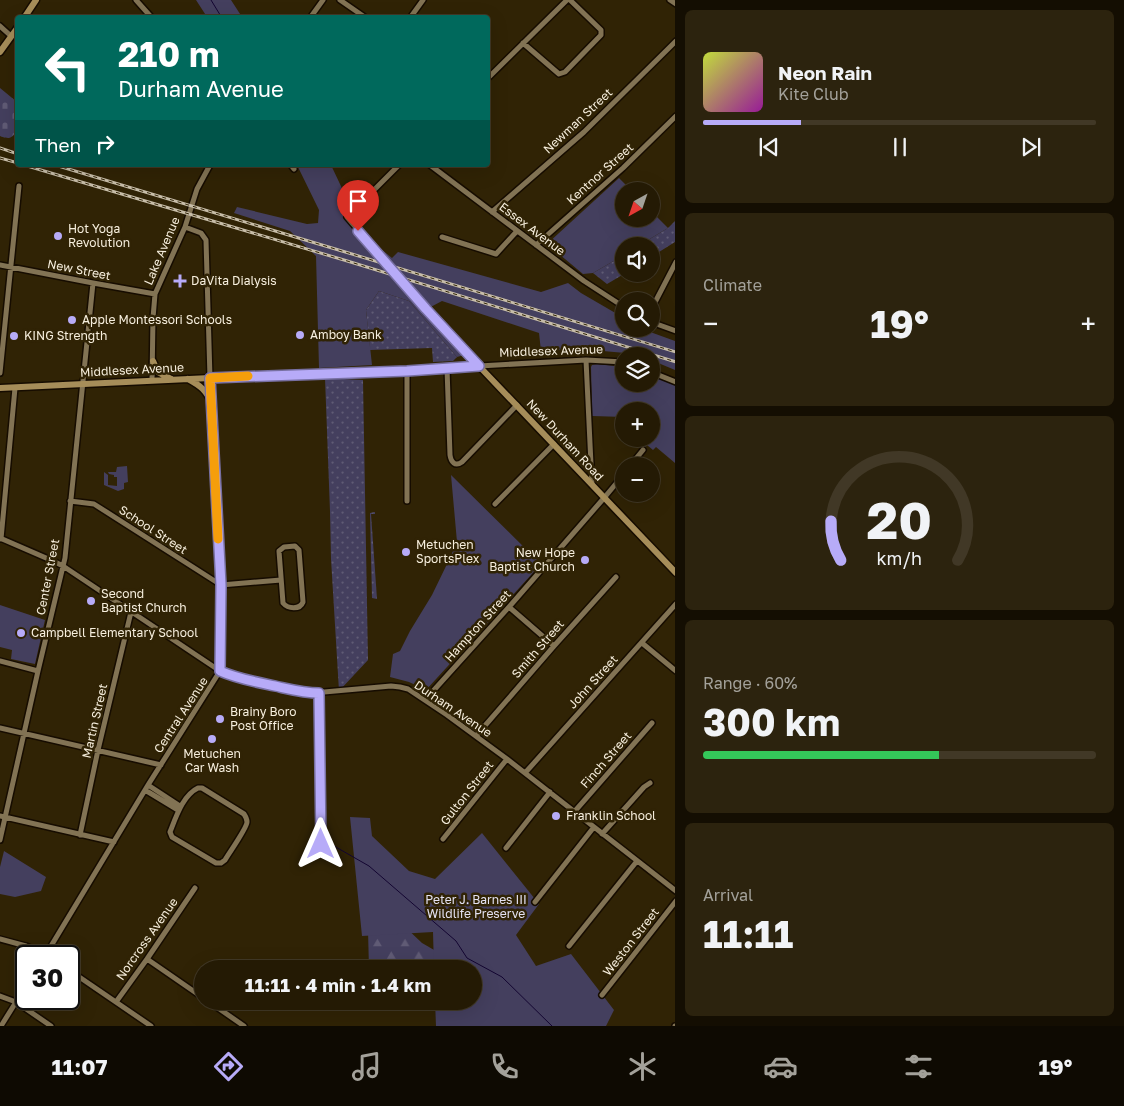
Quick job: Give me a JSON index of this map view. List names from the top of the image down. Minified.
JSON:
{"streets":{"main road":["Middlesex Avenue","New Durham Road"],"street":["Newman Street","Kentnor Street","Essex Avenue","Lake Avenue","New Street","School Street","Center Street","Hampton Street","Smith Street","John Street","Durham Avenue","Central Avenue","Martin Street","Finch Street","Gulton Street","Norcross Avenue","Weston Street"]},"crossings":[["Newman Street","Essex Avenue"],["Kentnor Street","Essex Avenue"],["Lake Avenue","New Street"],["Lake Avenue","Middlesex Avenue"],["Lake Avenue","Central Avenue"],["New Street","Center Street"],["Middlesex Avenue","New Durham Road"],["Middlesex Avenue","Center Street"],["Middlesex Avenue","Central Avenue"],["New Durham Road","Hampton Street"],["School Street","Center Street"],["School Street","Central Avenue"],["Center Street","Durham Avenue"],["Hampton Street","Durham Avenue"],["Smith Street","Durham Avenue"],["John Street","Durham Avenue"],["Durham Avenue","Central Avenue"],["Durham Avenue","Martin Street"],["Durham Avenue","Finch Street"],["Durham Avenue","Gulton Street"]],"parks":["Peter J. Barnes III Wildlife Preserve"],"places":{"other":["Hot Yoga Revolution","Apple Montessori Schools","Amboy Bank","KING Strength","Metuchen SportsPlex","New Hope Baptist Church","Second Baptist Church","Campbell Elementary School","Brainy Boro Post Office","Metuchen Car Wash","Franklin School"],"health":["DaVita Dialysis"]},"north":"bottom left","page":{"turn":["210 m","Durham Avenue"],"song":["Neon Rain","Kite Club"],"then":"Then","map_buttons":["+","−"],"tile":["Climate",["Range · 60%","300 km"],["Arrival","11:11"]],"heat":["−","19°","+"],"limit":"30","trip":"11:11 · 4 min · 1.4 km","tabs":["11:07","19°"],"gauge":["20","km/h"]}}
